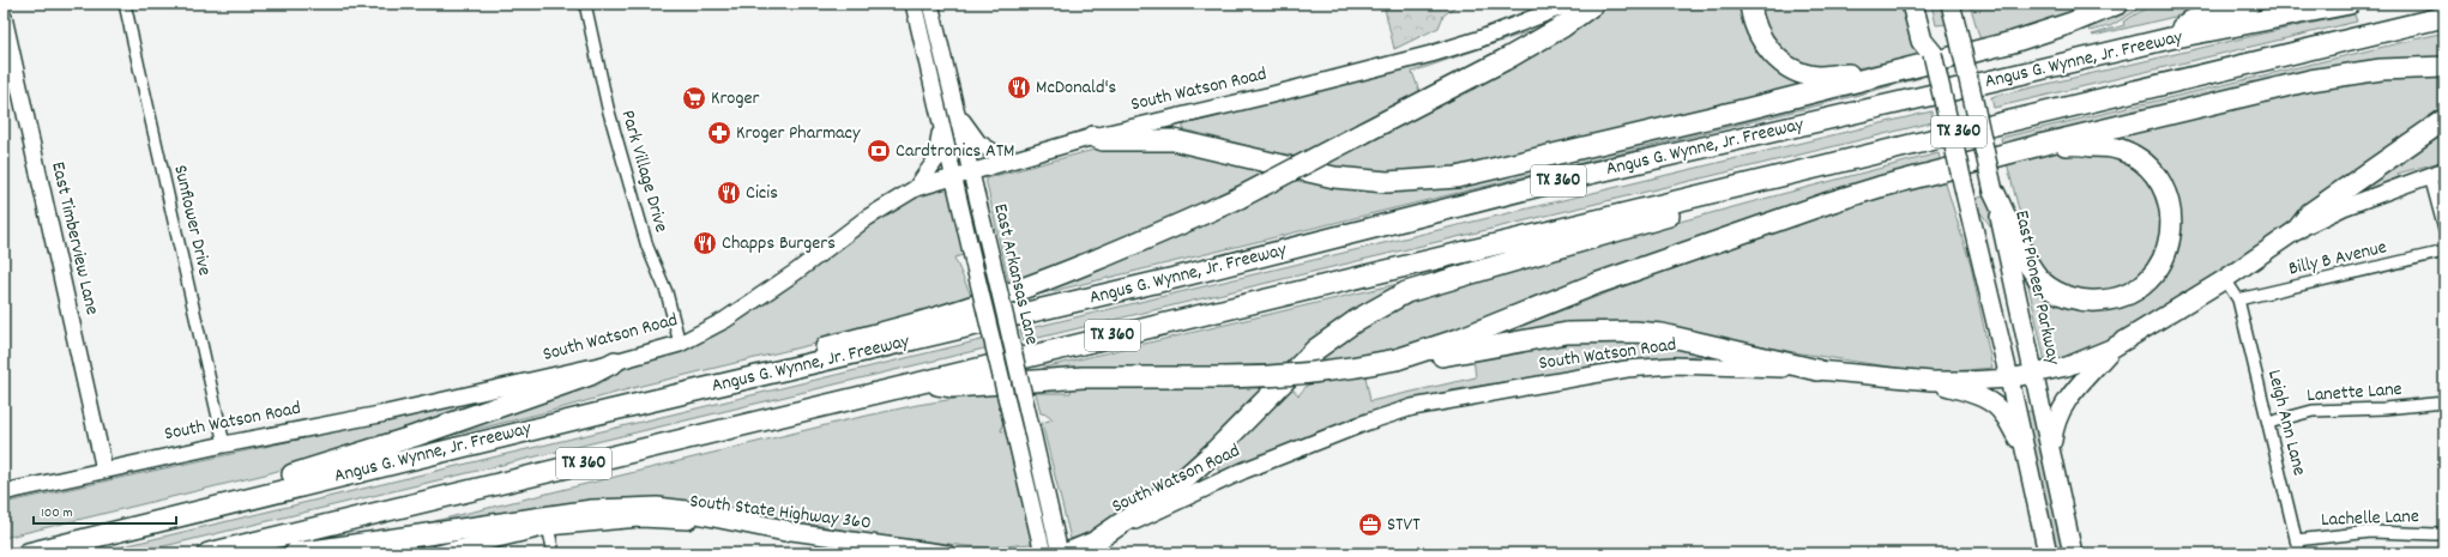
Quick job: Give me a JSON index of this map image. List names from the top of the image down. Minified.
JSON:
{"streets":{"highway":["Angus G. Wynne, Jr. Freeway","TX 360"],"main road":["South Watson Road","East Timberview Lane","East Arkansas Lane","East Pioneer Parkway","South State Highway 360"],"street":["Park Village Drive","Sunflower Drive","Billy B Avenue","Lanette Lane","Leigh Ann Lane","Lachelle Lane"]},"crossings":[["South Watson Road","Park Village Drive"],["South Watson Road","Sunflower Drive"],["South Watson Road","East Timberview Lane"],["South Watson Road","East Arkansas Lane"],["South Watson Road","East Pioneer Parkway"],["Billy B Avenue","Leigh Ann Lane"],["Lanette Lane","Leigh Ann Lane"],["Leigh Ann Lane","Lachelle Lane"]],"places":{"restaurant":["McDonald's","Cicis","Chapps Burgers"],"supermarket":["Kroger"],"pharmacy":["Kroger Pharmacy"],"bank":["Cardtronics ATM"],"office":["STVT"]},"scale_bar":"100 m"}
